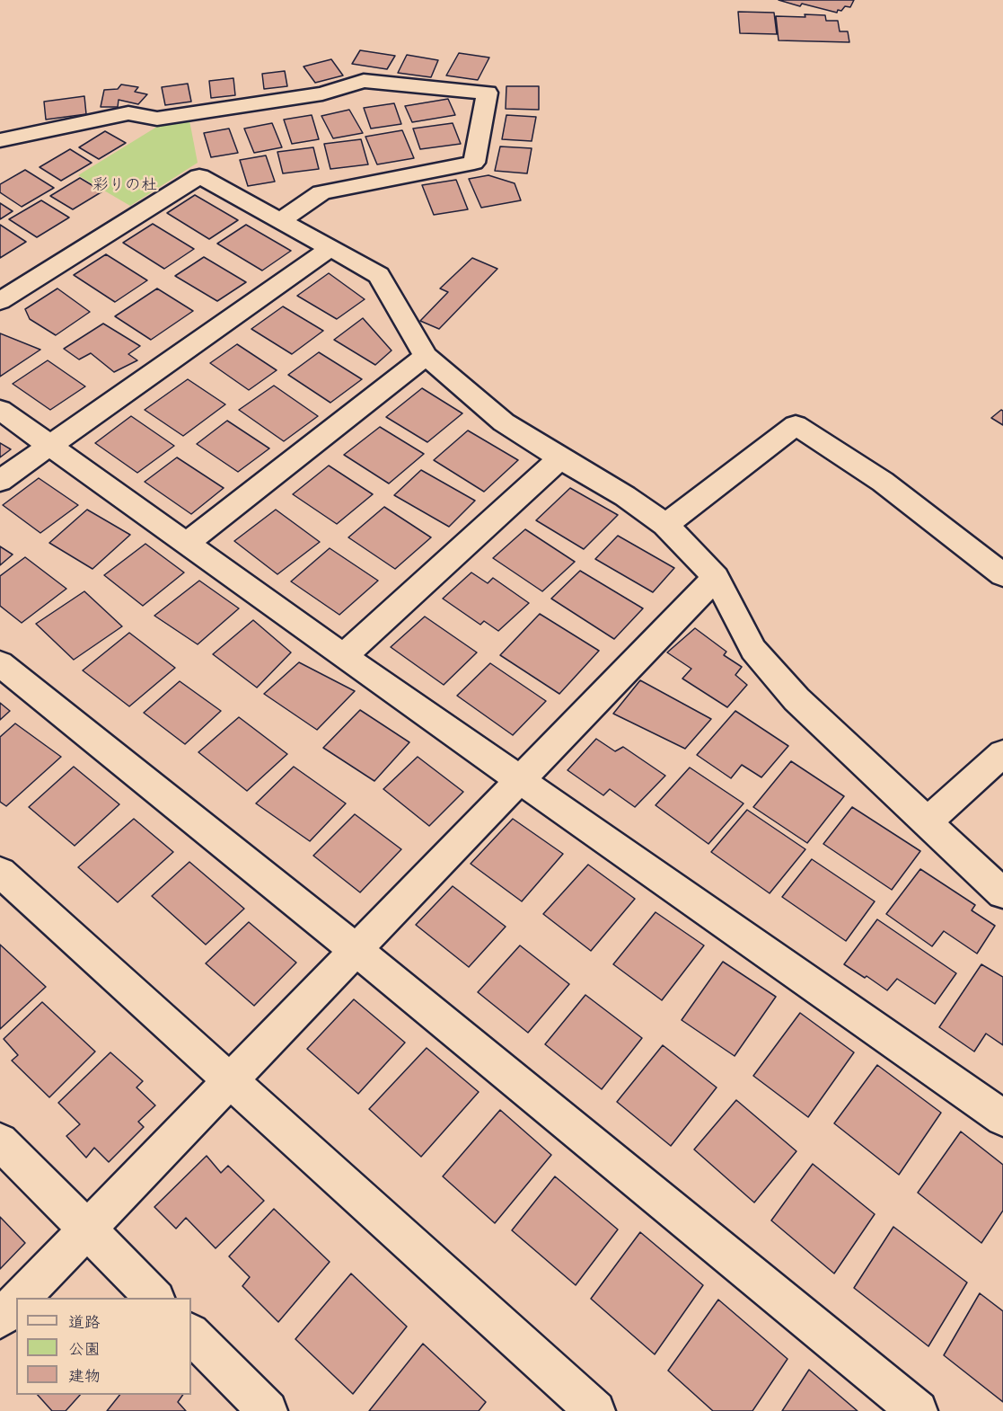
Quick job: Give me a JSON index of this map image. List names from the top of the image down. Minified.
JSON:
{"districts":["彩りの杜"],"legend":["道路","公園","建物"]}
